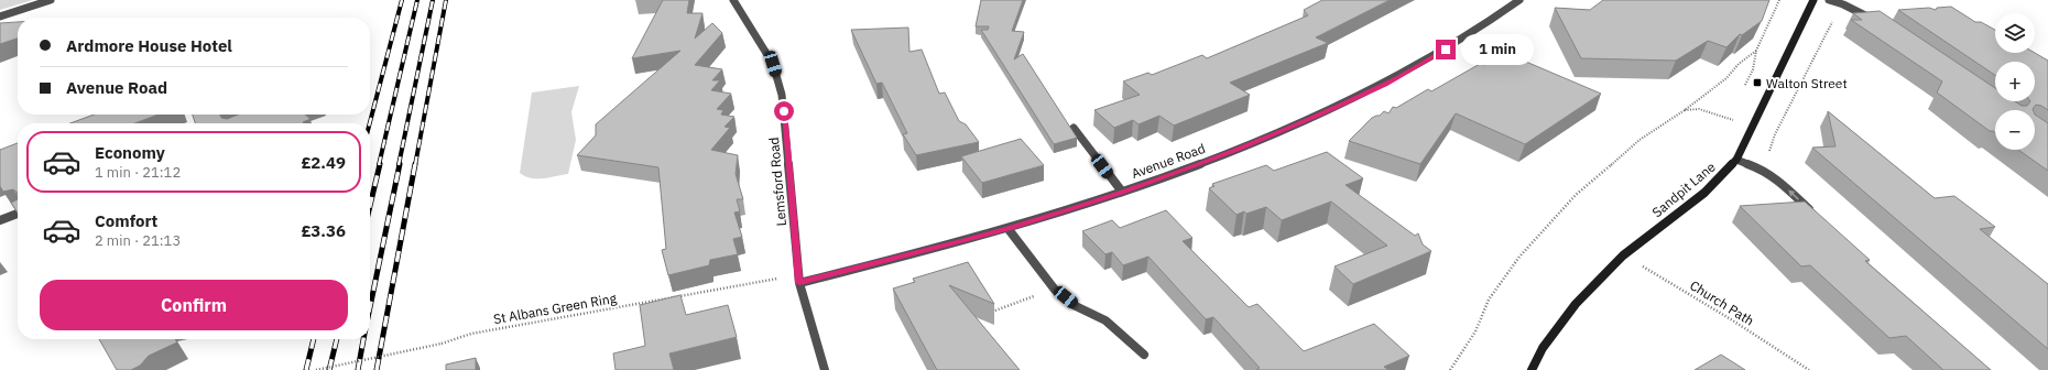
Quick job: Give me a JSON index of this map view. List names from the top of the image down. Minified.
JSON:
{"streets":{"street":["Avenue Road","Lemsford Road","Sandpit Lane"],"path":["Church Path","St Albans Green Ring"]},"crossings":[["Avenue Road","Lemsford Road"],["Avenue Road","St Albans Green Ring"],["Lemsford Road","St Albans Green Ring"],["Sandpit Lane","Church Path"]],"places":{"transit":["Walton Street"]},"page":{"map_buttons":["+","−"],"banner":["Ardmore House Hotel","Avenue Road"],"bubble":"1 min","list":[{"name":"Economy","note":"1 min · 21:12","value":"£2.49"},{"name":"Comfort","note":"2 min · 21:13","value":"£3.36"}],"buttons":"Confirm"}}
